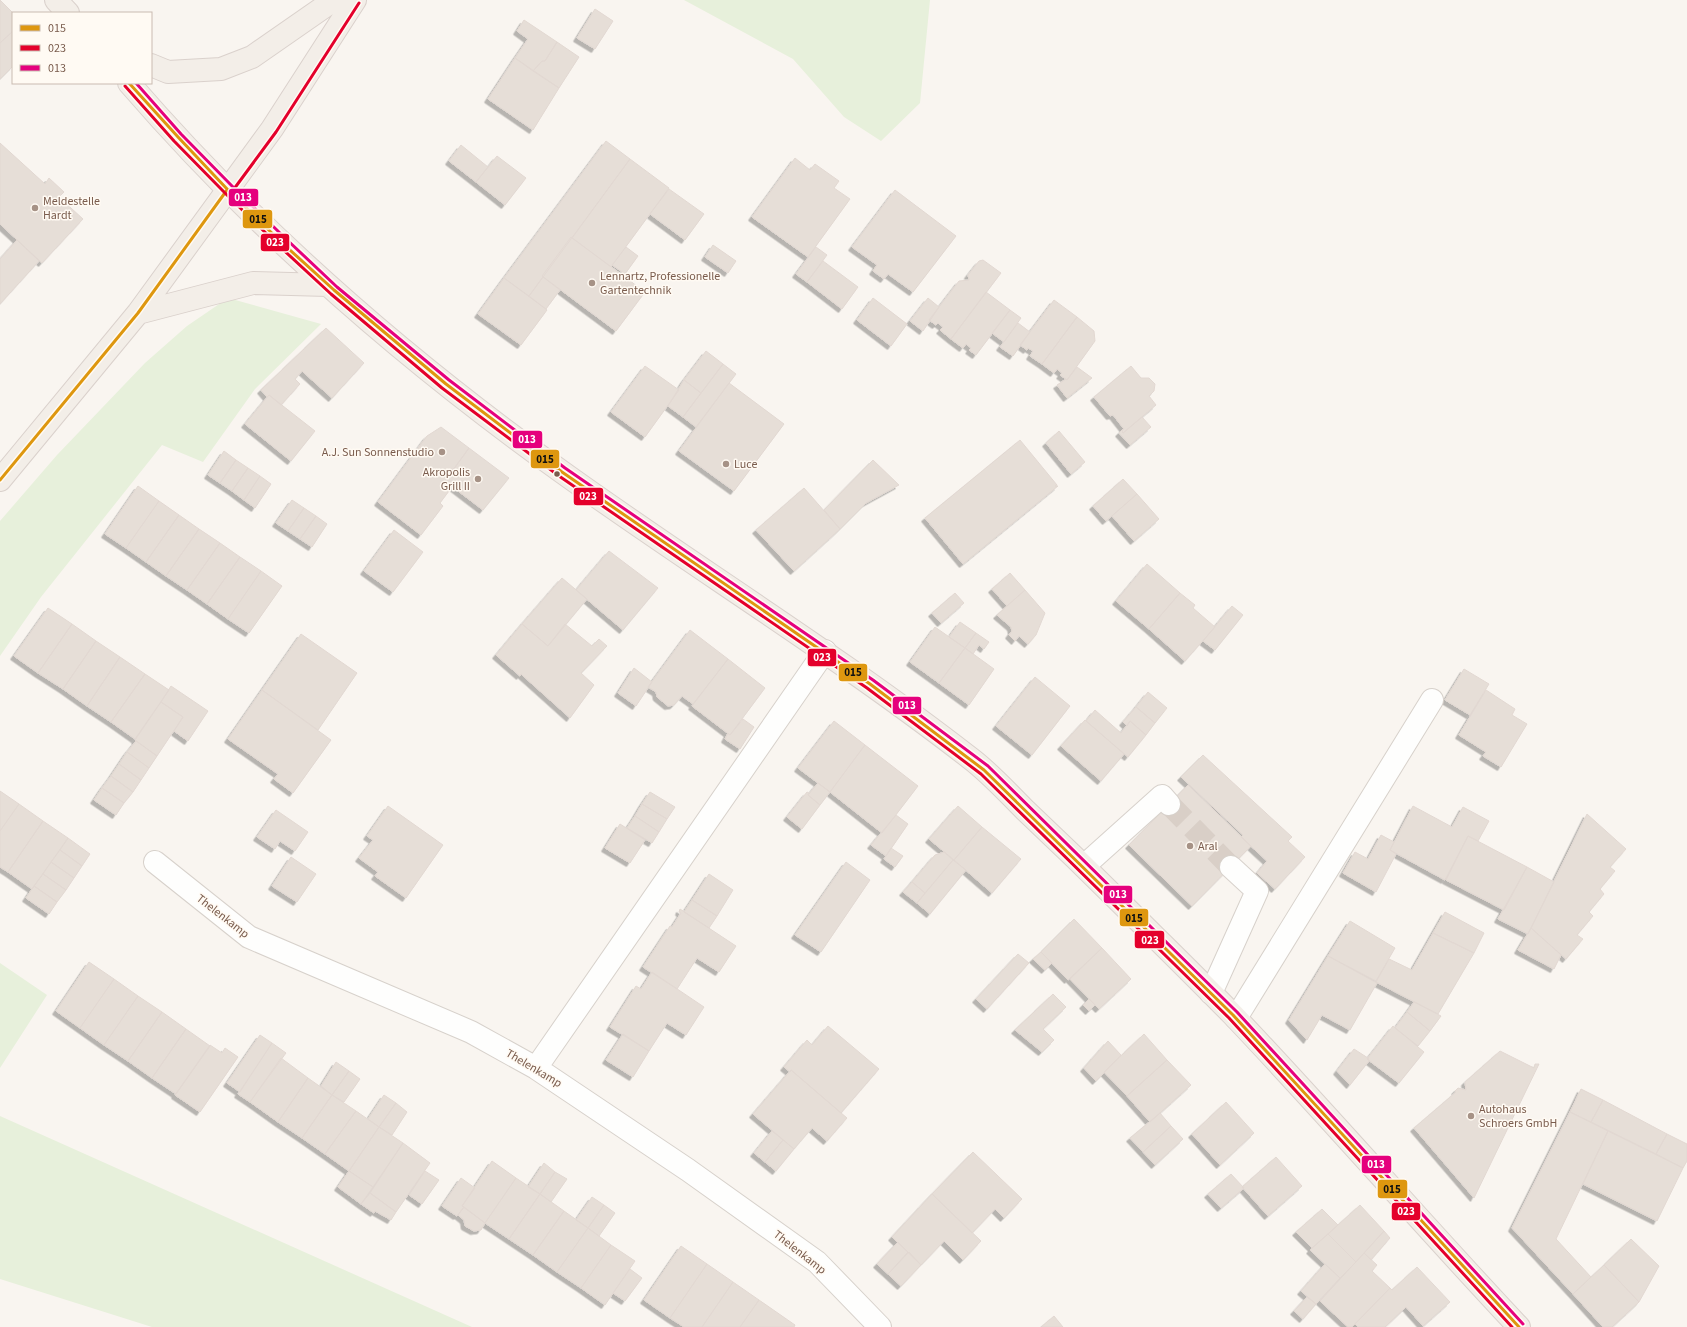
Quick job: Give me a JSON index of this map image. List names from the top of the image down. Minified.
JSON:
{"streets":{"street":["Thelenkamp"]},"places":["Meldestelle Hardt","Lennartz, Professionelle Gartentechnik","A.J. Sun Sonnenstudio","Luce","Akropolis Grill II","Aral","Autohaus Schroers GmbH"],"lines":["transit line 023","transit line 015","transit line 013"],"legend":["015","023","013"]}
